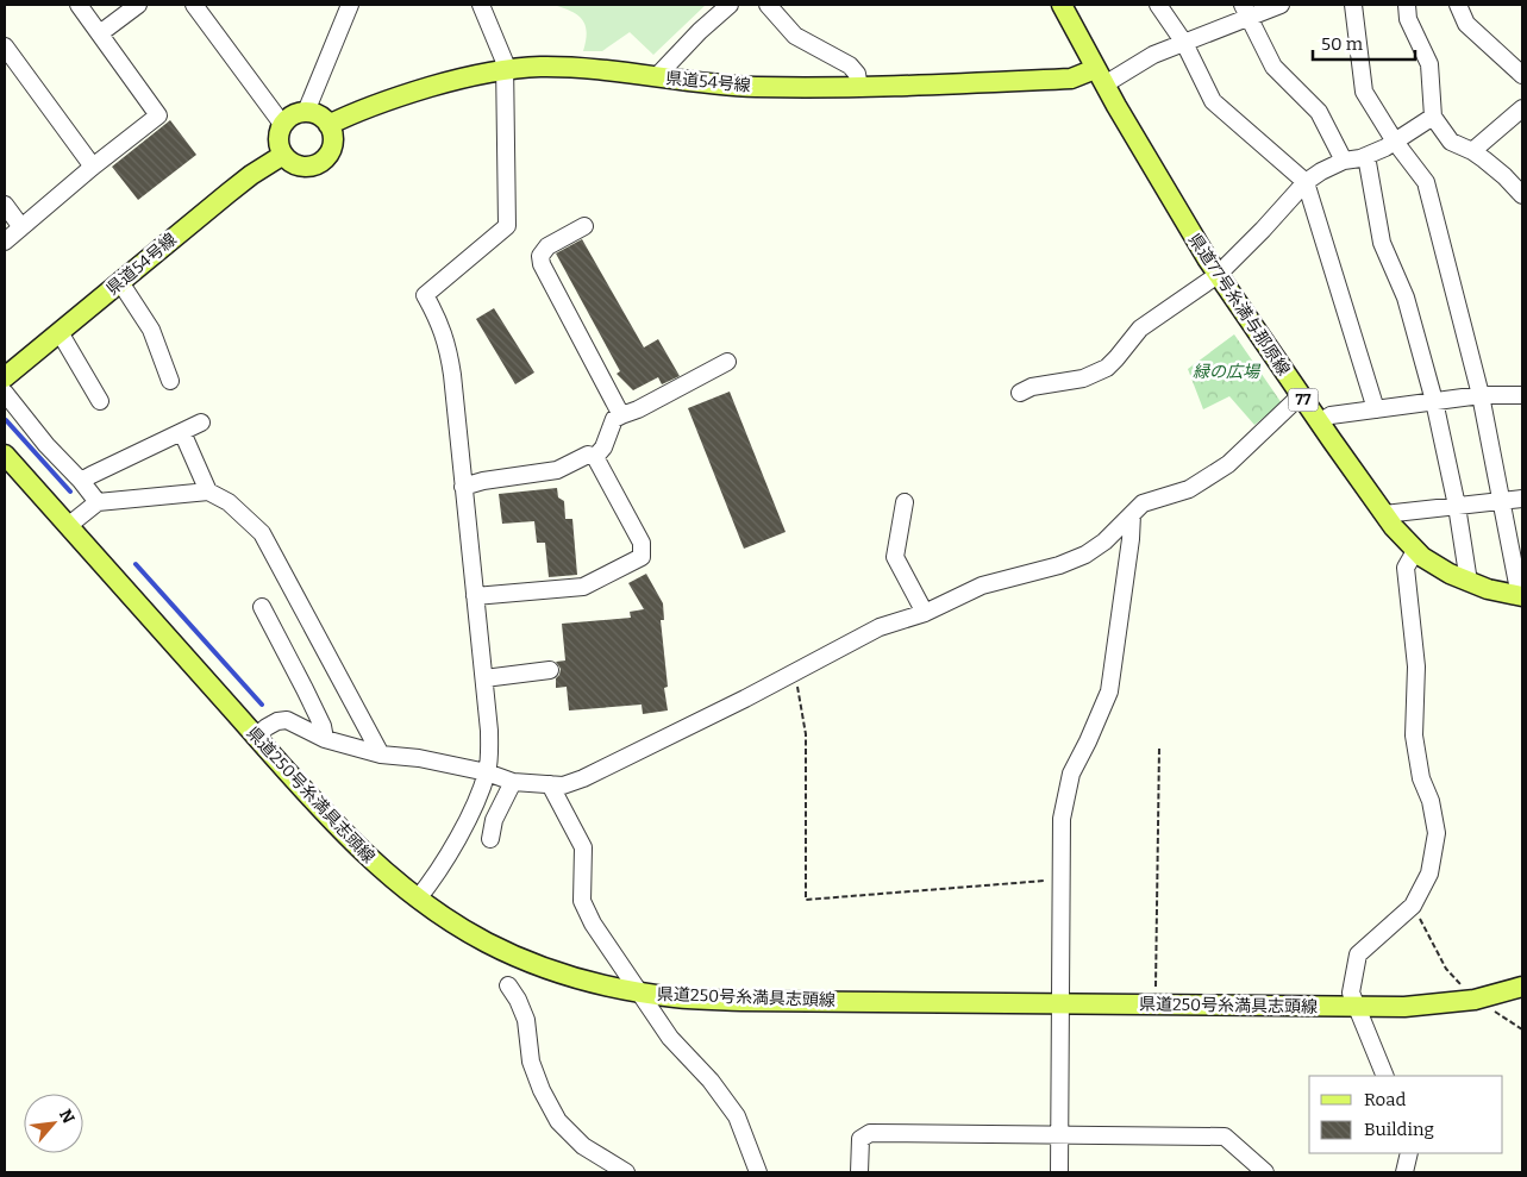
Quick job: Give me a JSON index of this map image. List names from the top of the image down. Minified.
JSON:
{"streets":{"main road":["県道54号線","県道77号糸満与那原線","77","県道250号糸満具志頭線"]},"crossings":[["県道54号線","県道77号糸満与那原線"]],"parks":["緑の広場"],"legend":["Road","Building"],"scale_bar":"50 m","north":"top right"}
